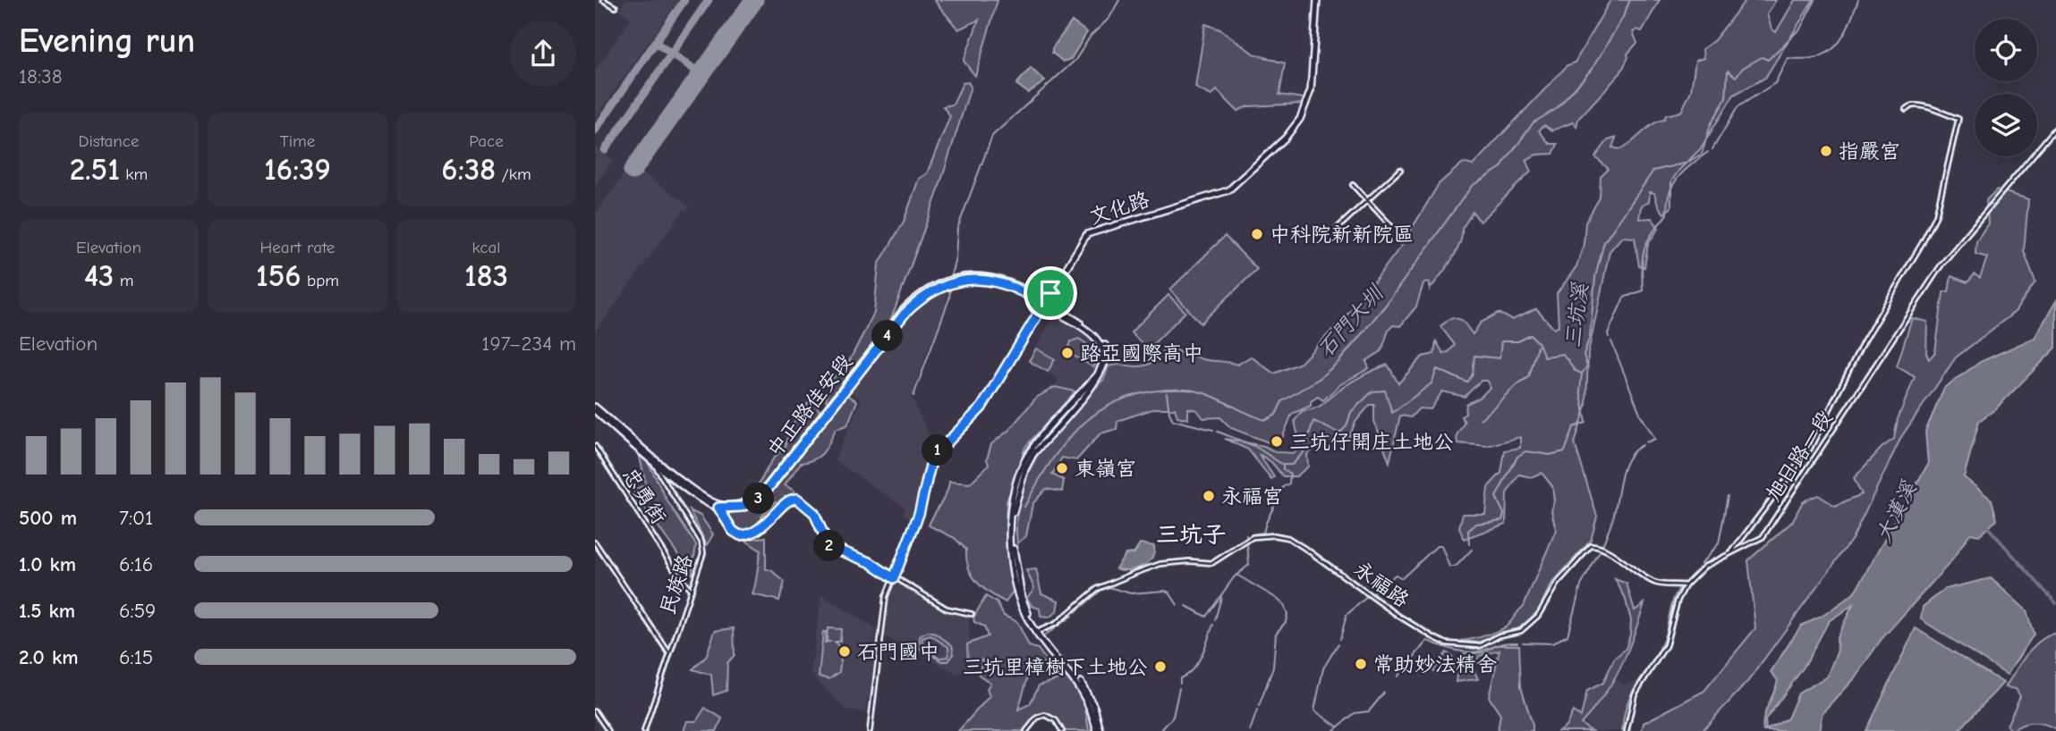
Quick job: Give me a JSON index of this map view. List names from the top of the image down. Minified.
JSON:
{"streets":{"main road":["文化路","中正路佳安段"],"street":["旭日路一段","忠勇街","民族路","永福路"]},"crossings":[["文化路","中正路佳安段"],["旭日路一段","永福路"],["忠勇街","民族路"]],"districts":["三坑子"],"water":["三坑溪","石門大圳","大漢溪"],"places":["指嚴宮","中科院新新院區","路亞國際高中","三坑仔開庄土地公","東嶺宮","永福宮","石門國中","常助妙法精舍","三坑里樟樹下土地公"],"page":{"heading":["Evening run","18:38"],"stats":[["Distance","2.51 km"],["Time","16:39"],["Pace","6:38 /km"],["Elevation","43 m"],["Heart rate","156 bpm"],["kcal","183"]],"chart":["Elevation","197–234 m"],"pins":["4","1","3","2"],"list":[{"name":"500 m","note":"7:01"},{"name":"1.0 km","note":"6:16"},{"name":"1.5 km","note":"6:59"},{"name":"2.0 km","note":"6:15"}]}}
